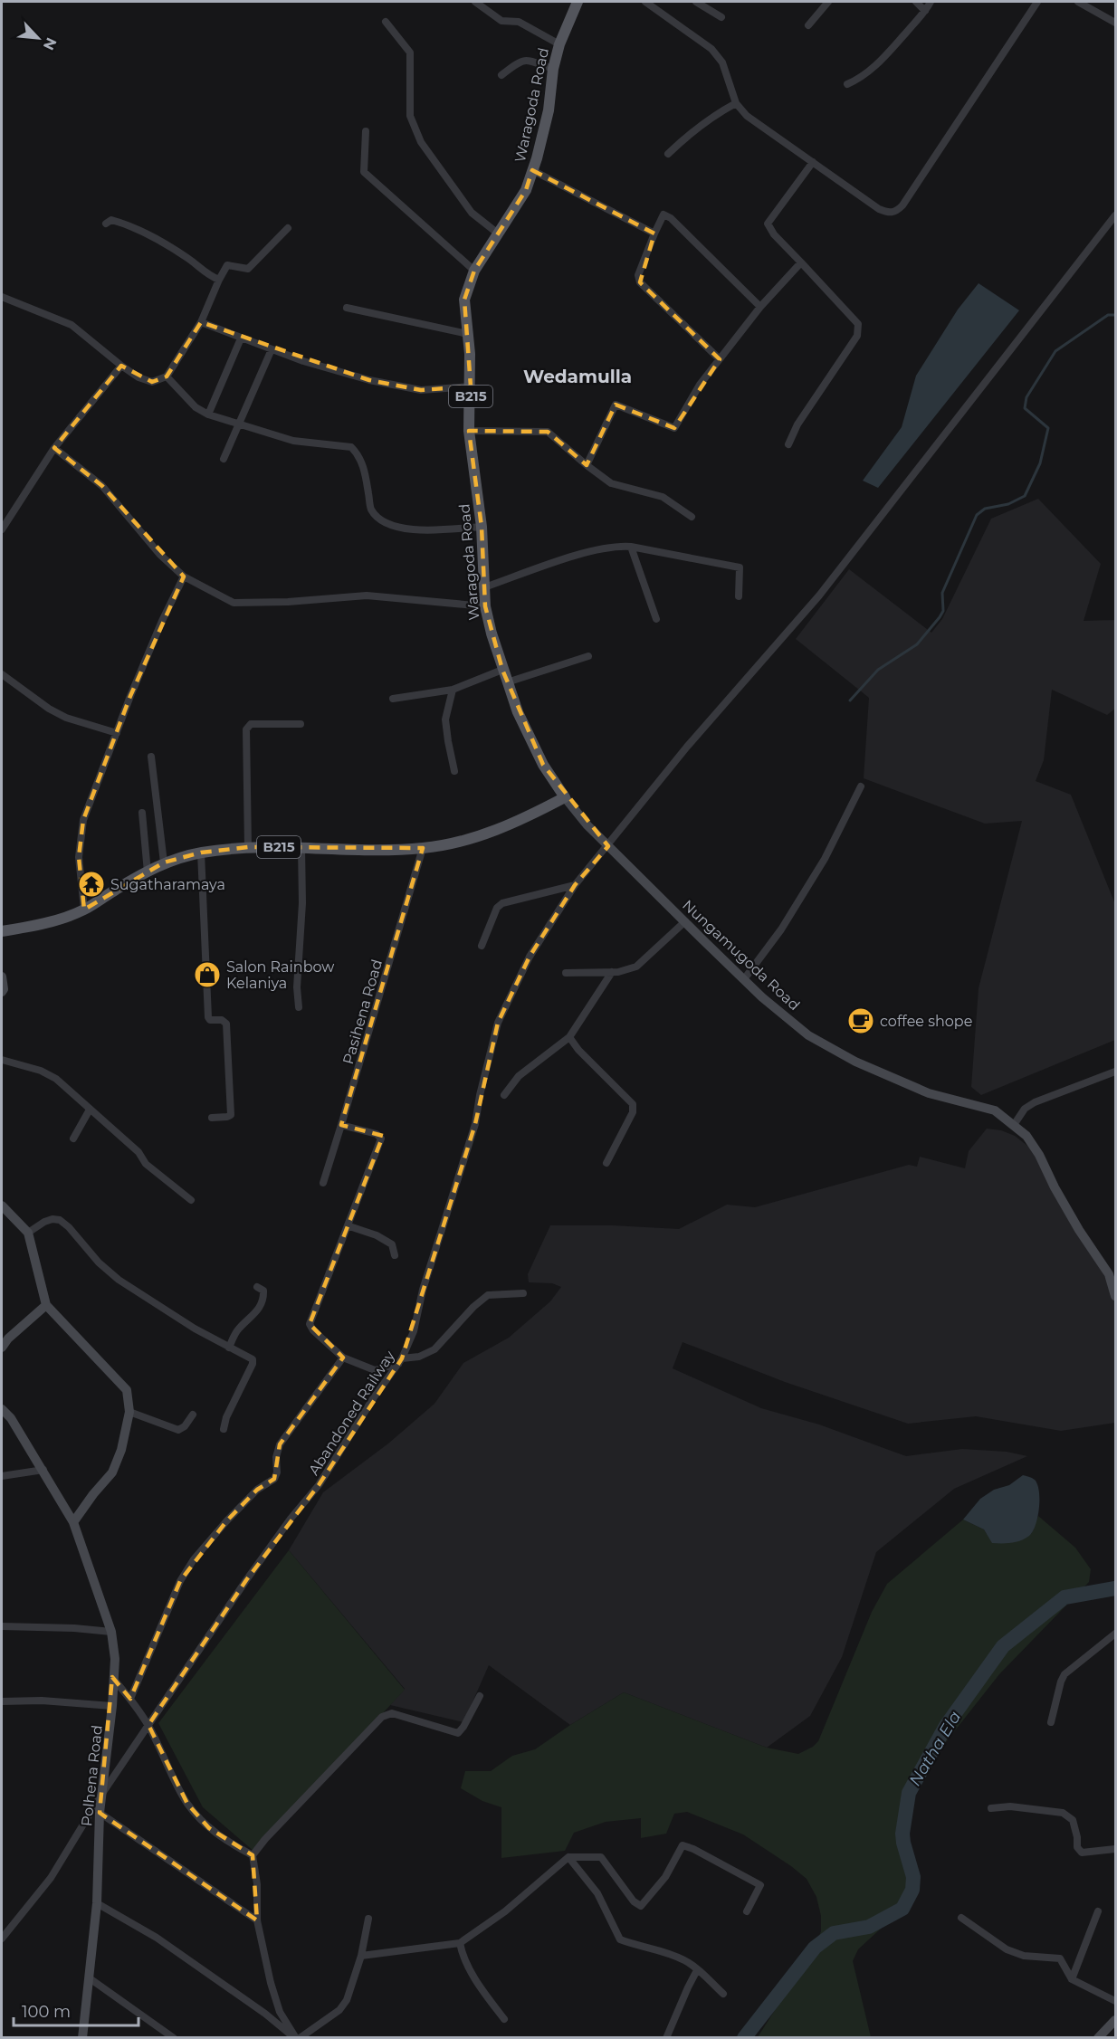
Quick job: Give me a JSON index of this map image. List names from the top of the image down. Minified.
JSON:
{"streets":{"main road":["Waragoda Road","B215"],"street":["Nungamugoda Road","Pasihena Road","Abandoned Railway","Polhena Road"]},"crossings":[["Waragoda Road","B215"],["Waragoda Road","Nungamugoda Road"],["B215","Nungamugoda Road"],["B215","Pasihena Road"],["Nungamugoda Road","Abandoned Railway"],["Abandoned Railway","Polhena Road"]],"districts":["Wedamulla"],"water":["Natha Ela"],"places":{"temple":["Sugatharamaya"],"shop":["Salon Rainbow Kelaniya"],"cafe":["coffee shope"]},"scale_bar":"100 m","north":"bottom right"}
